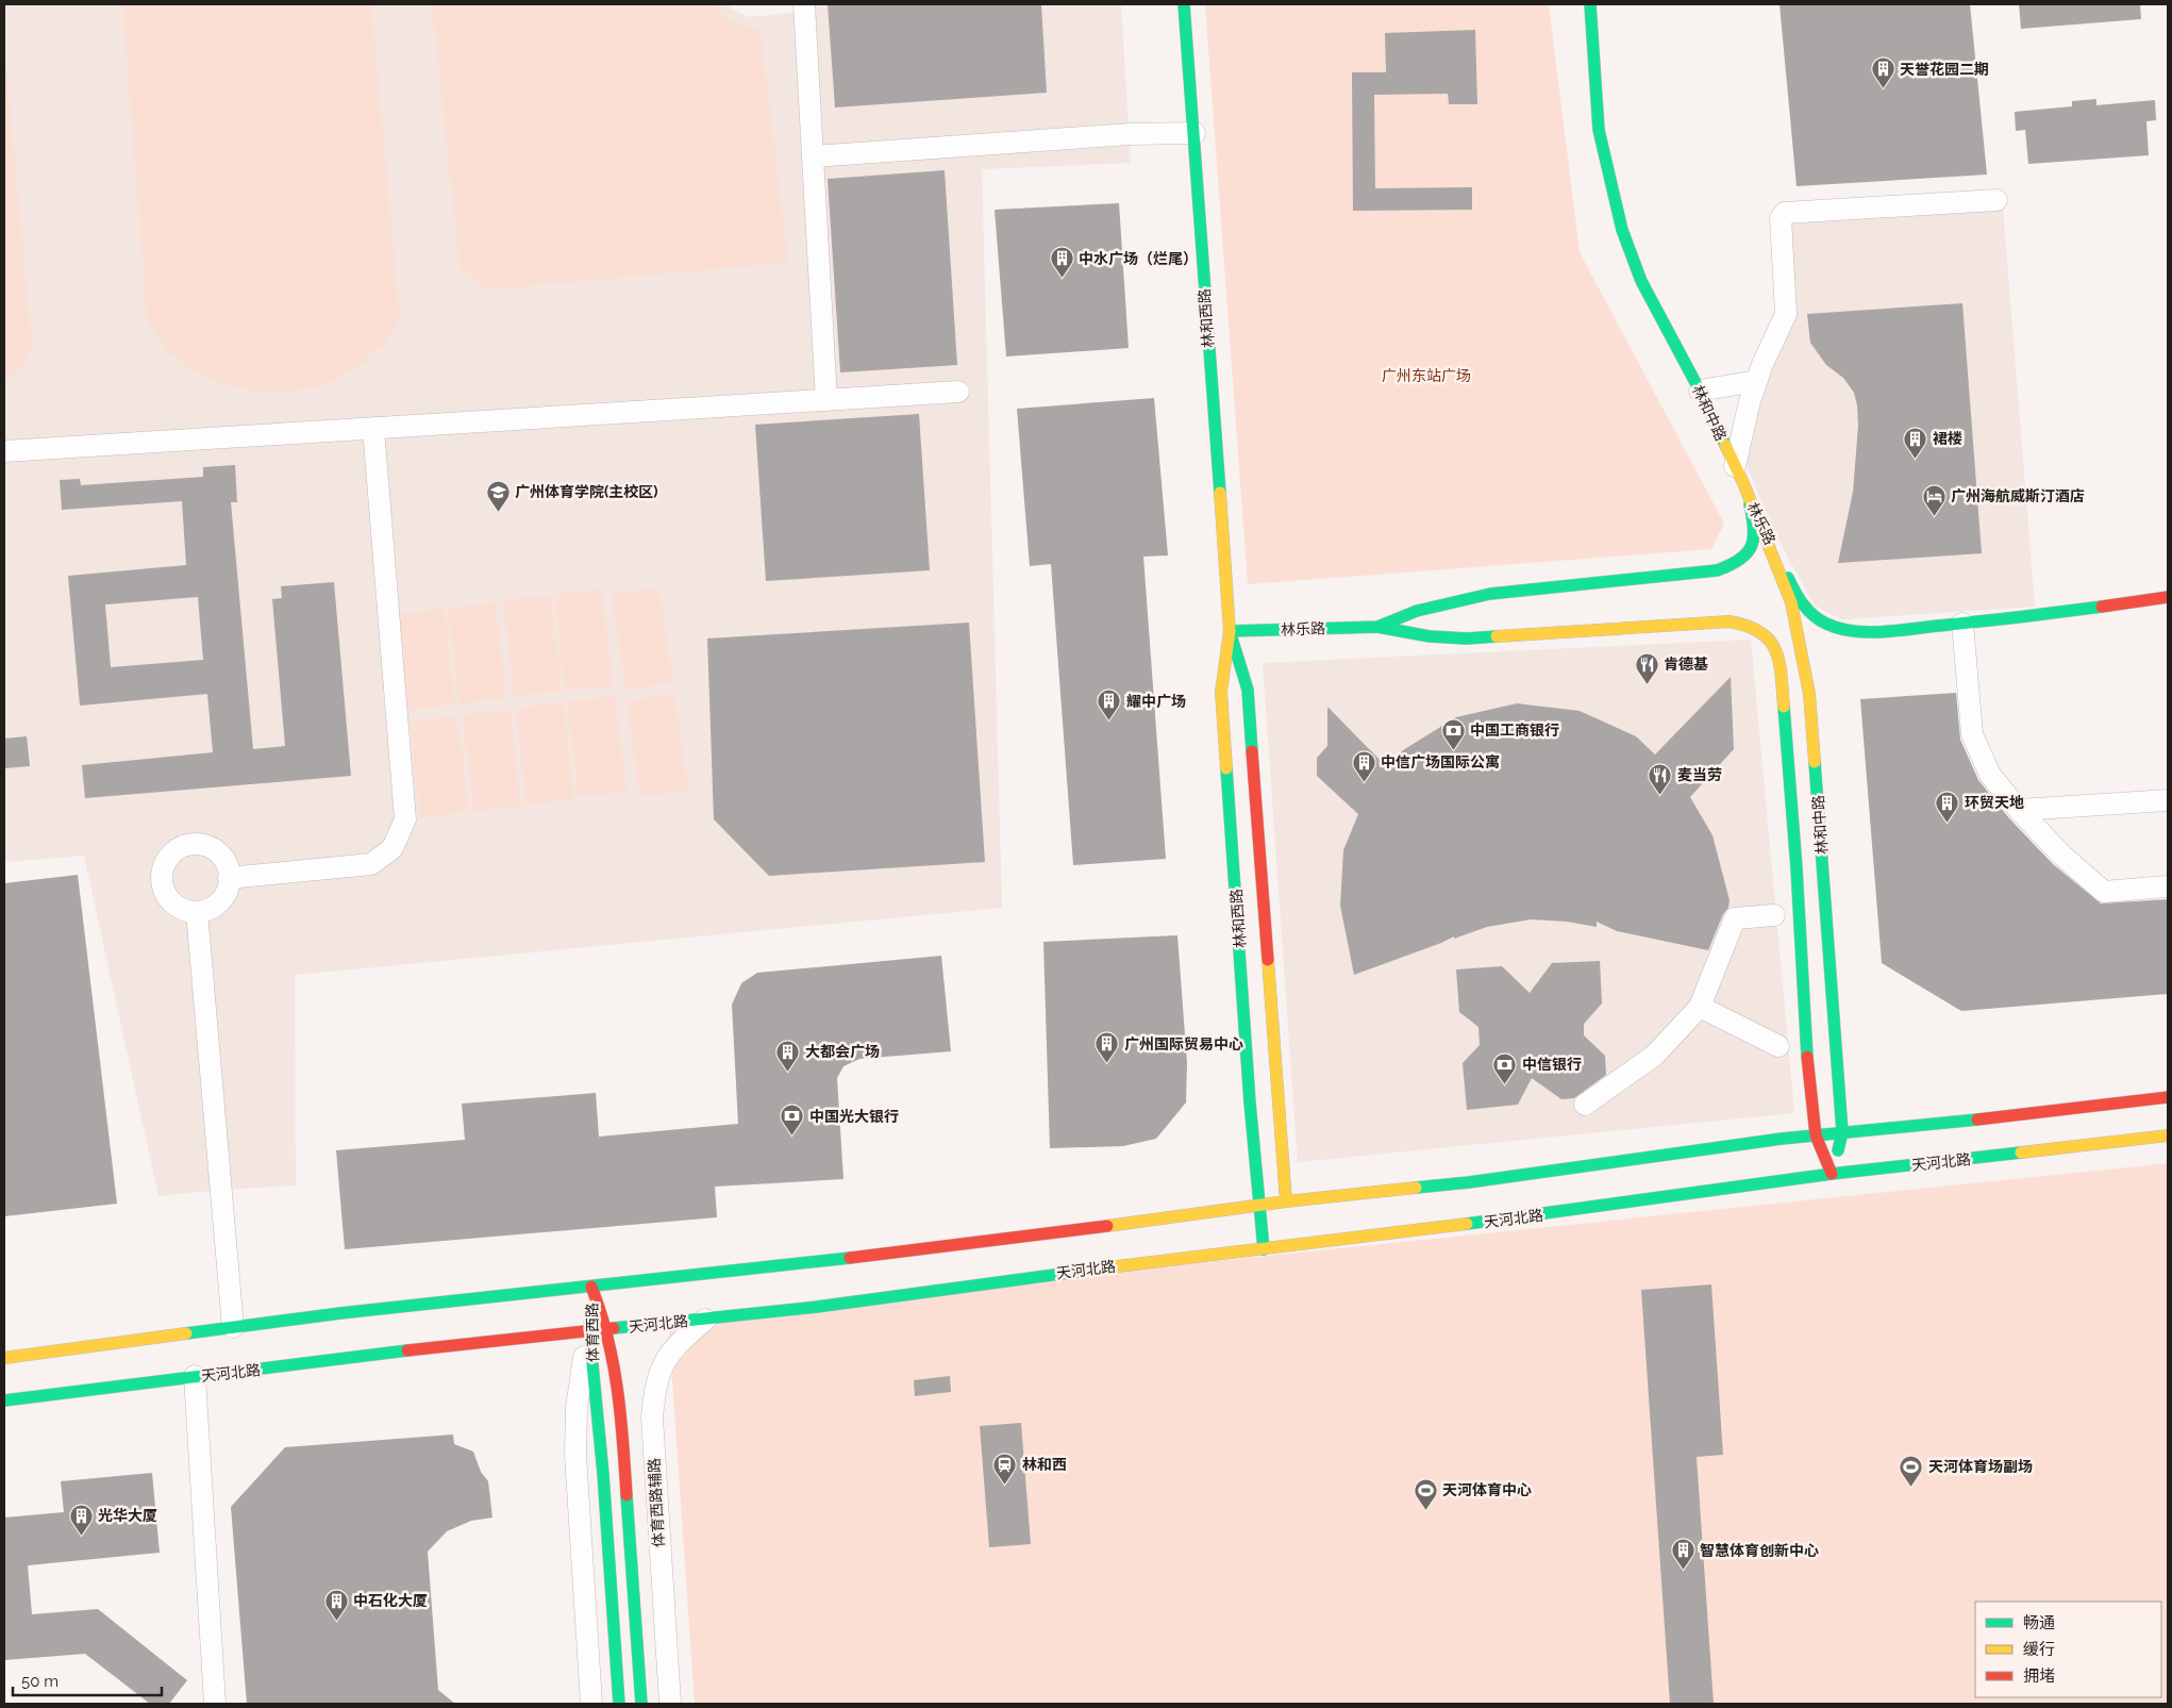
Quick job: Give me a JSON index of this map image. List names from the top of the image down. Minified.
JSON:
{"streets":{"main road":["林和西路","林和中路","林乐路","天河北路","体育西路"],"street":["体育西路辅路"]},"crossings":[["林和西路","林乐路"],["林和西路","天河北路"],["林和中路","林乐路"],["林和中路","天河北路"],["天河北路","体育西路"],["天河北路","体育西路辅路"]],"parks":["广州东站广场"],"places":{"building":["天誉花园二期","中水广场（烂尾）","裙楼","耀中广场","中信广场国际公寓","环贸天地","广州国际贸易中心","大都会广场","光华大厦","智慧体育创新中心","中石化大厦"],"school or university":["广州体育学院(主校区)"],"hotel":["广州海航威斯汀酒店"],"restaurant":["肯德基","麦当劳"],"bank":["中国工商银行","中信银行","中国光大银行"],"station":["林和西"],"sports":["天河体育场副场","天河体育中心"]},"legend":["畅通","缓行","拥堵"],"scale_bar":"50 m"}
